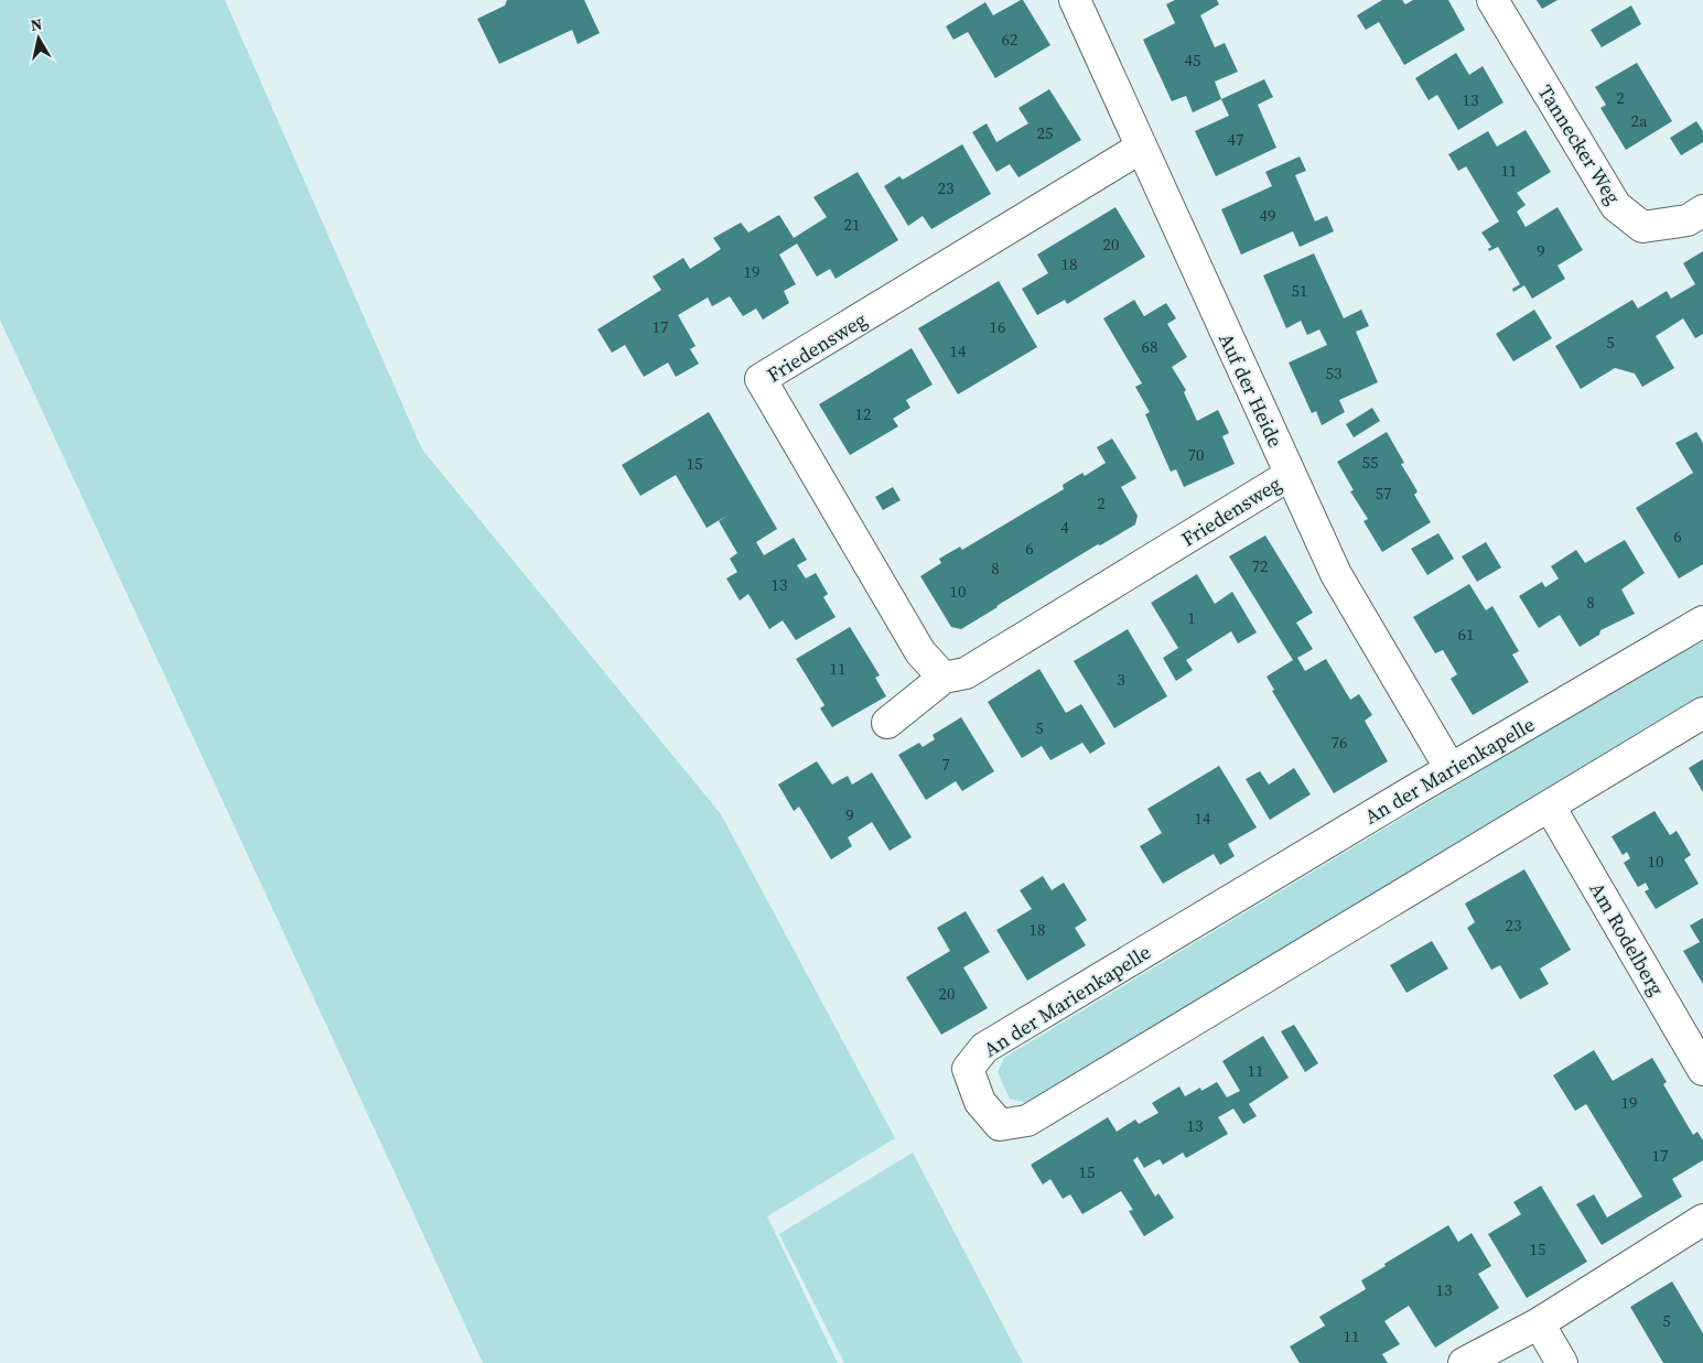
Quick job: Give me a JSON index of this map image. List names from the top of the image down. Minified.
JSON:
{"streets":{"street":["Tannecker Weg","Friedensweg","Auf der Heide","An der Marienkapelle","Am Rodelberg"]},"crossings":[["Friedensweg","Auf der Heide"],["Auf der Heide","An der Marienkapelle"],["An der Marienkapelle","Am Rodelberg"]],"house_numbers":["62","45","2","13","2a","25","47","11","23","49","21","20","9","18","19","51","17","16","5","68","14","53","12","70","55","15","57","2","4","6","6","72","8","13","10","8","1","61","11","3","5","76","7","9","14","10","23","18","20","11","19","13","17","15","15","13","5","11"],"north":"top"}
